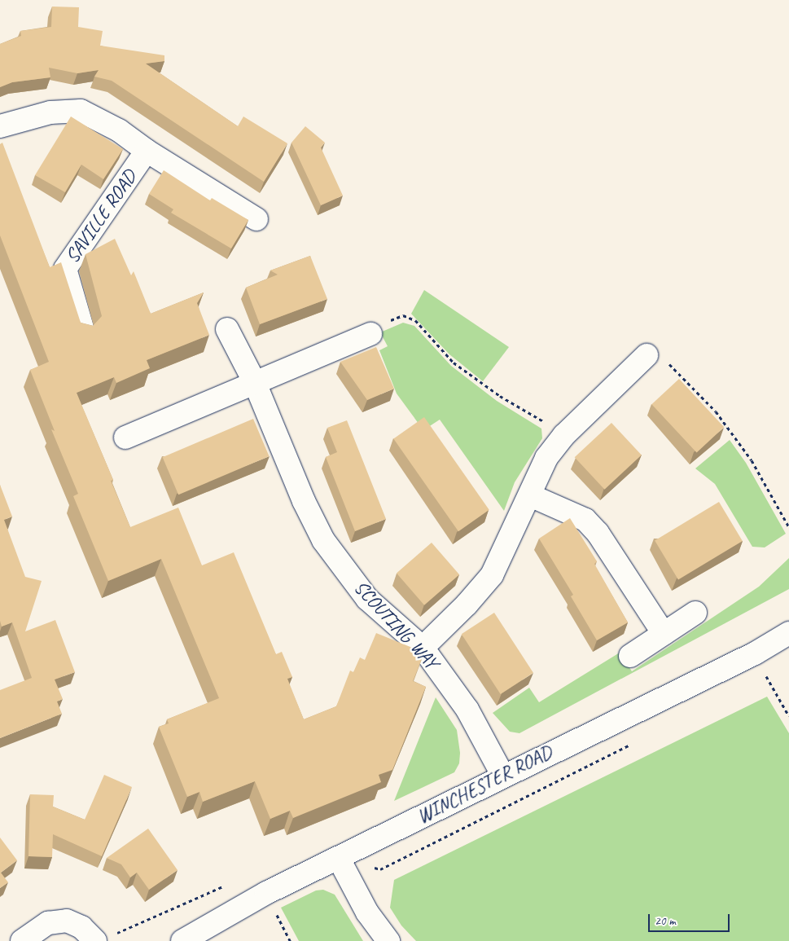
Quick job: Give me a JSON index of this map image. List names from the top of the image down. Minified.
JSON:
{"streets":{"street":["SAVILLE ROAD","SCOUTING WAY","WINCHESTER ROAD"]},"crossings":[["SCOUTING WAY","WINCHESTER ROAD"]],"scale_bar":"20 m"}
